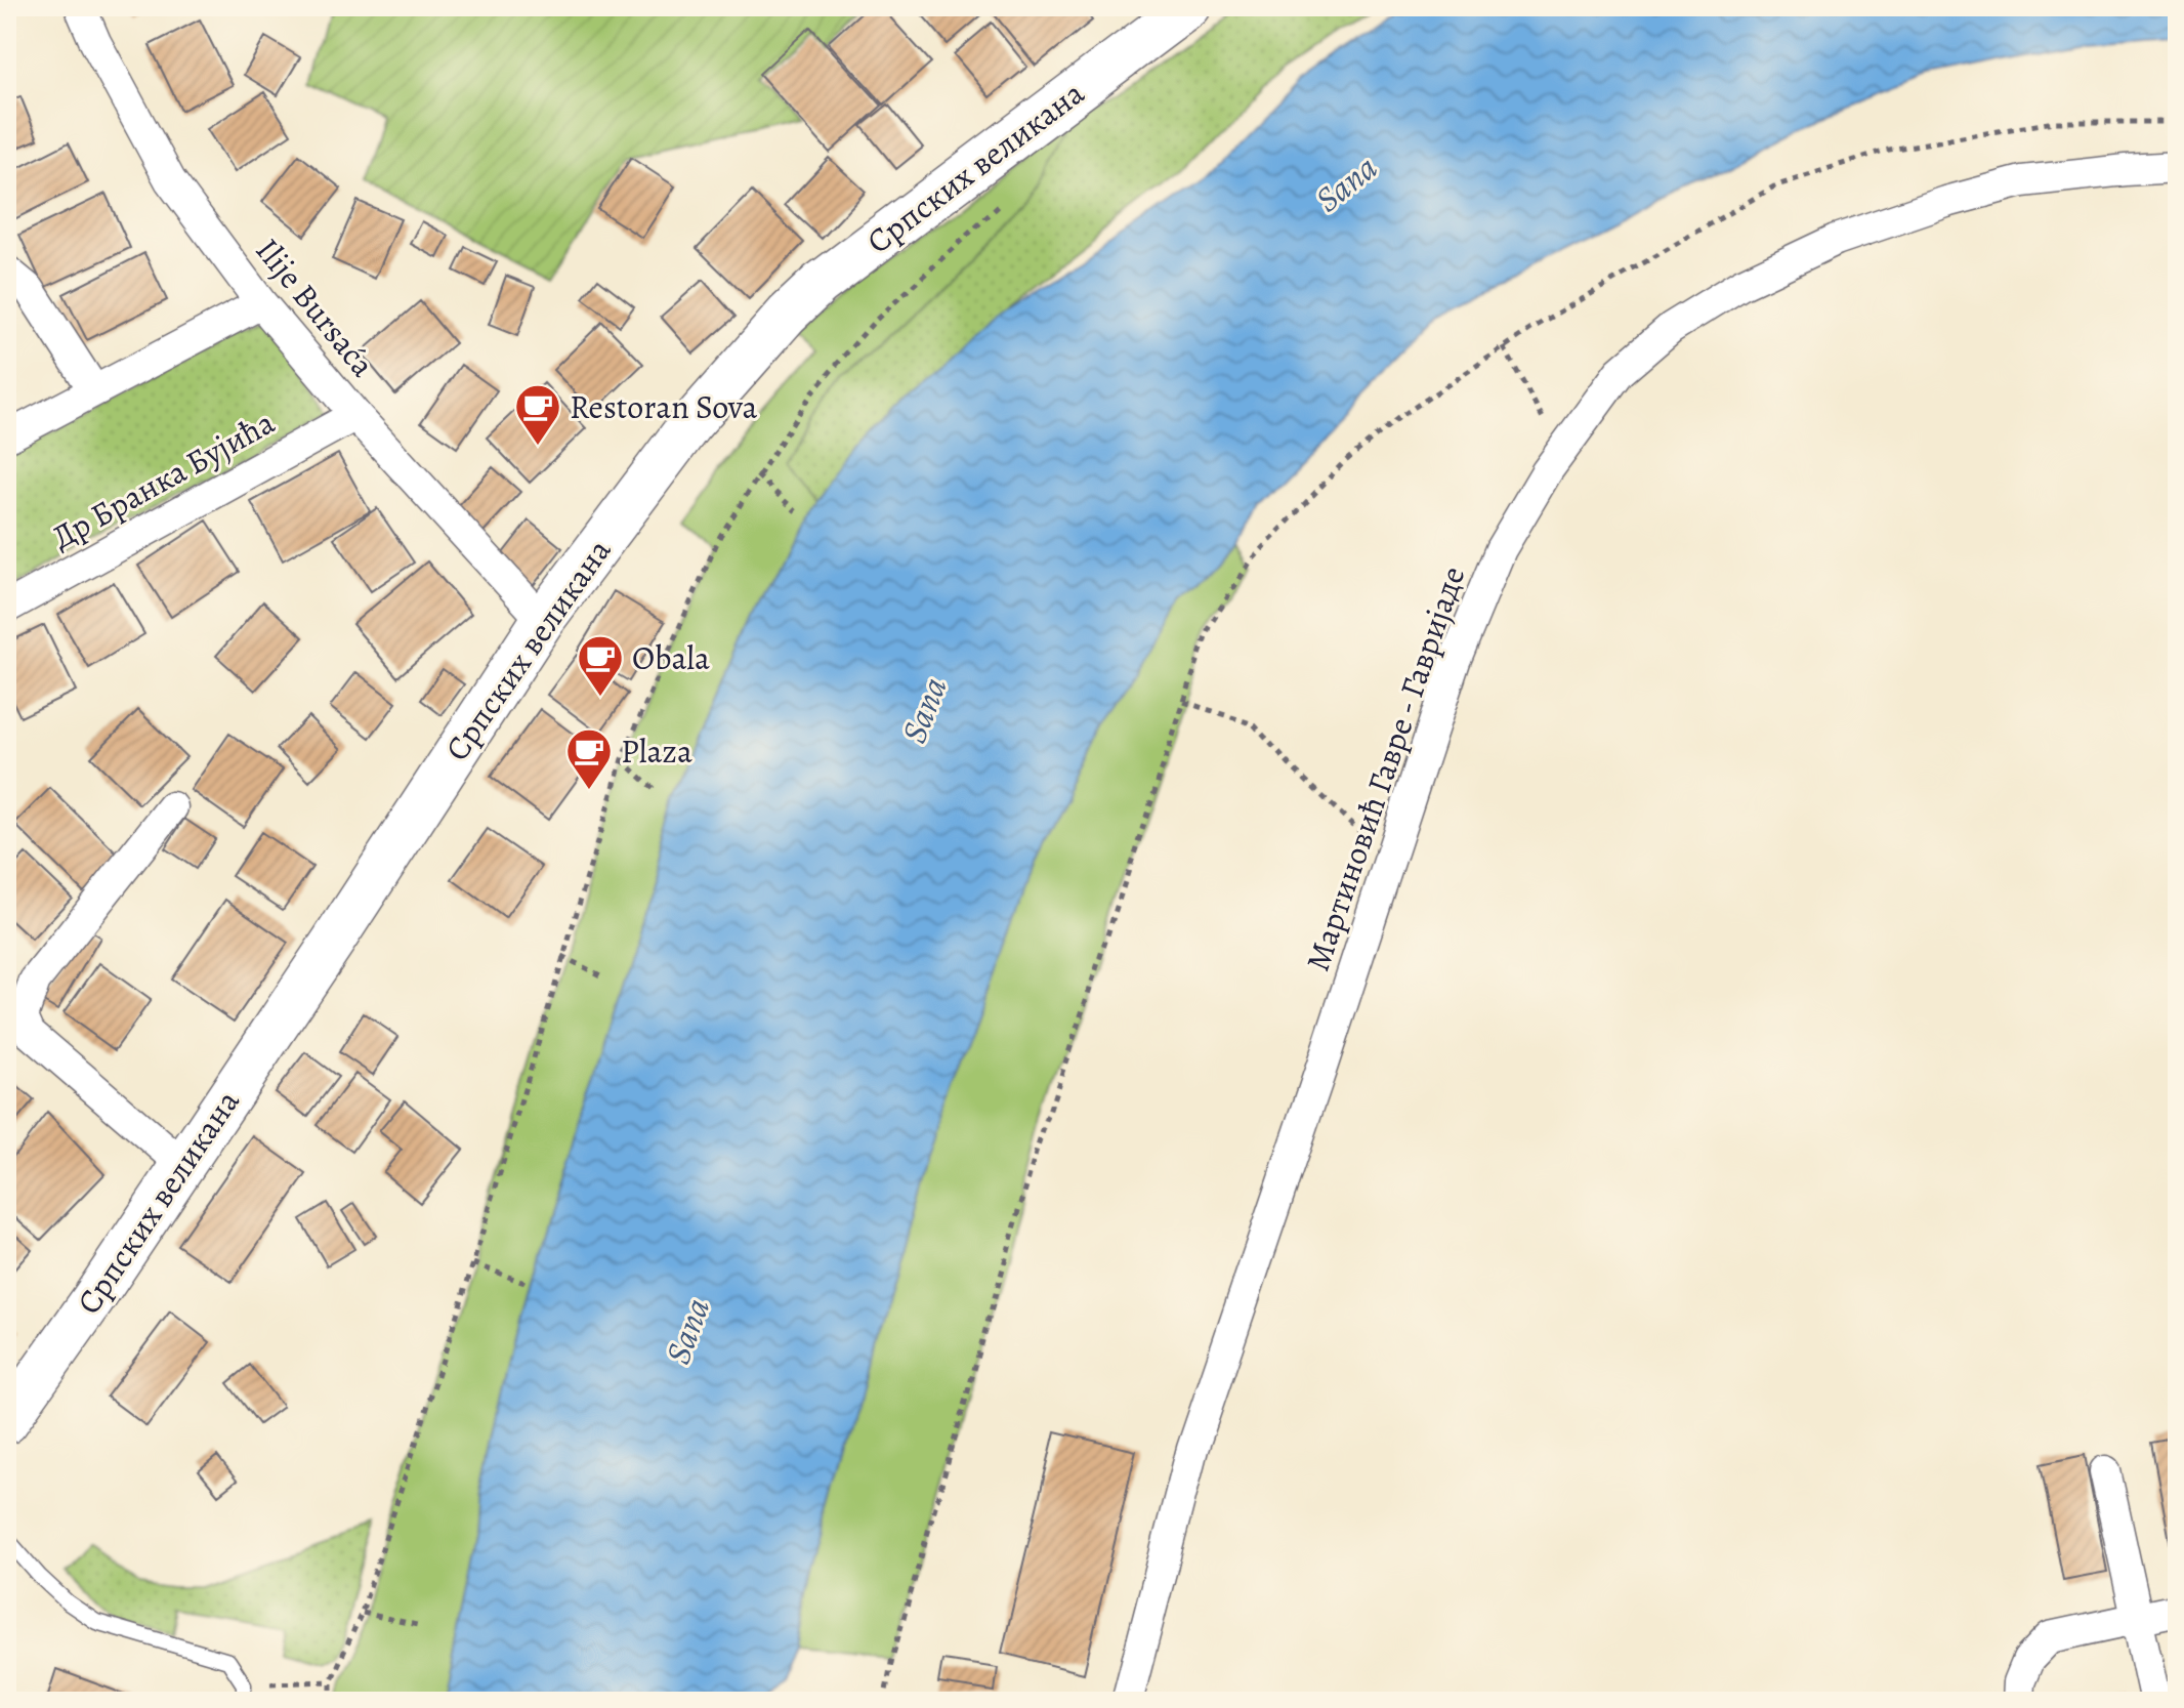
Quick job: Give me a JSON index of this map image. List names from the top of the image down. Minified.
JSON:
{"streets":{"main road":["Српских великана"],"street":["Ilije Bursaća","Др Бранка Бујића","Мартиновић Гавре - Гавријаде"]},"crossings":[["Српских великана","Ilije Bursaća"],["Ilije Bursaća","Др Бранка Бујића"]],"water":["Sana"],"places":{"cafe":["Restoran Sova","Obala","Plaza"]}}
